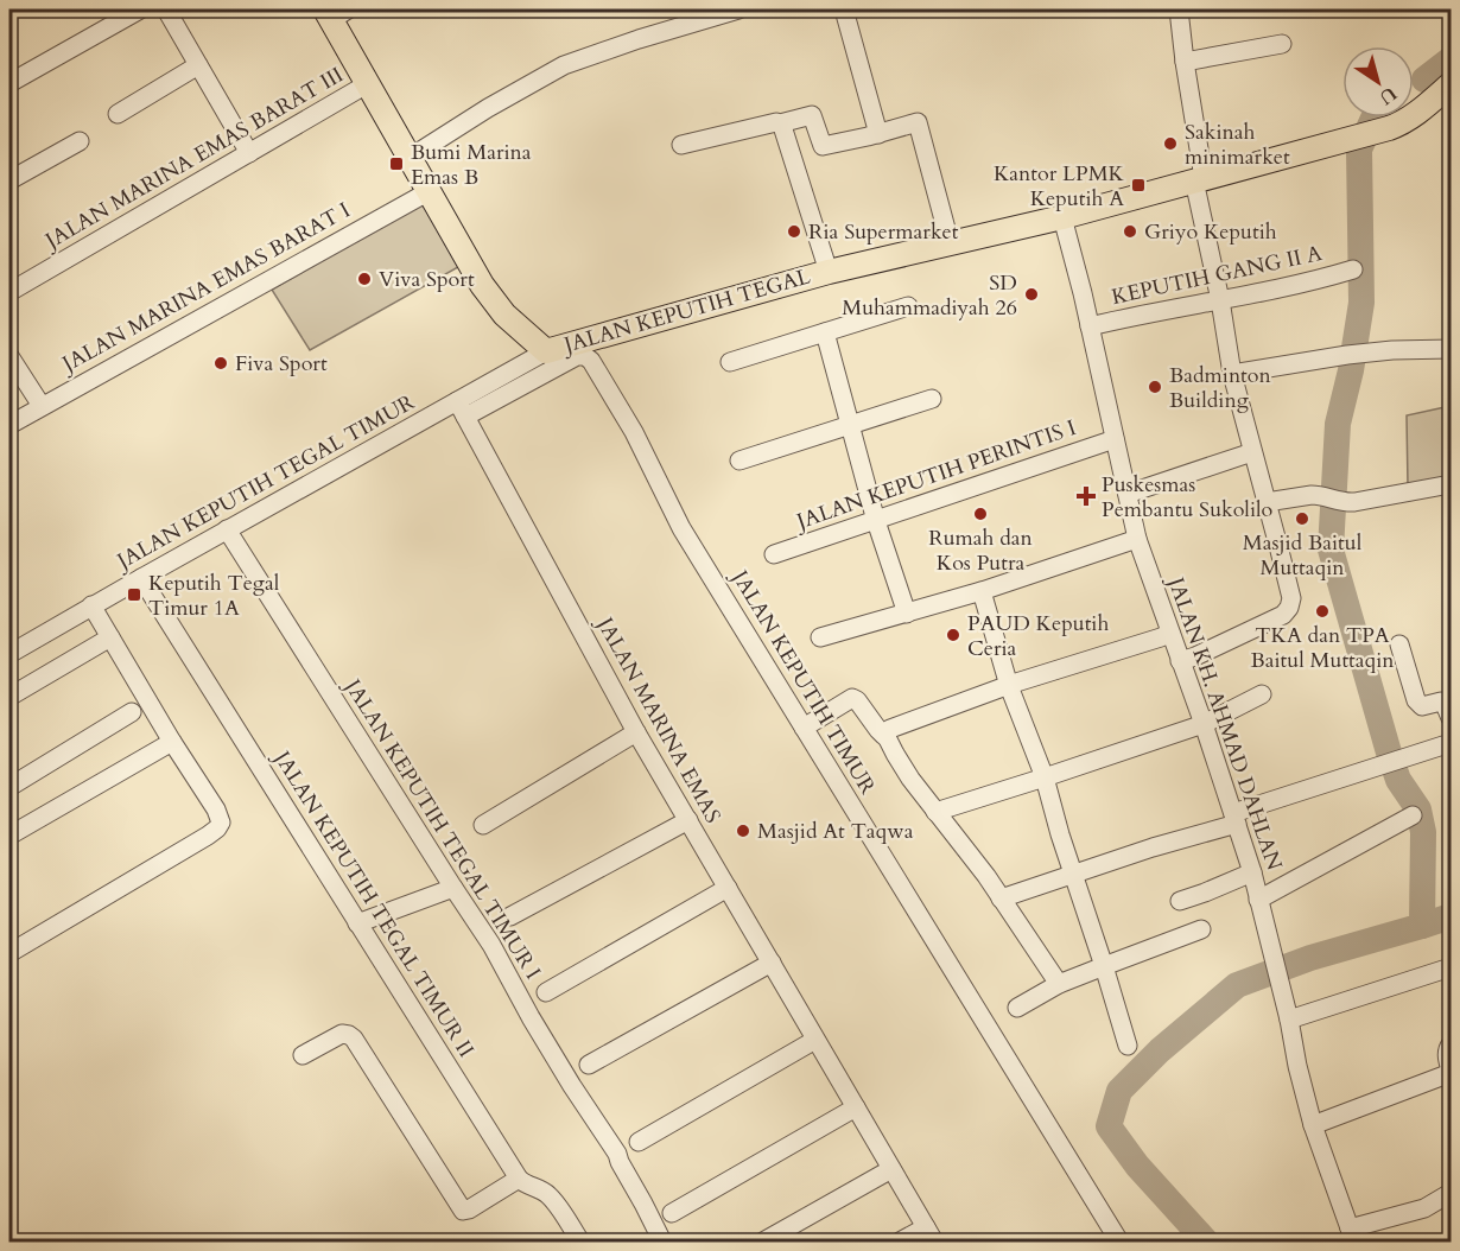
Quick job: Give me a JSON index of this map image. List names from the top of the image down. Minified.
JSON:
{"streets":{"main road":["JALAN KEPUTIH TEGAL"],"street":["JALAN MARINA EMAS BARAT III","KEPUTIH GANG II A","JALAN MARINA EMAS BARAT I","JALAN KEPUTIH PERINTIS I","JALAN KEPUTIH TEGAL TIMUR","JALAN KEPUTIH TIMUR","JALAN MARINA EMAS","JALAN KH. AHMAD DAHLAN","JALAN KEPUTIH TEGAL TIMUR I","JALAN KEPUTIH TEGAL TIMUR II"]},"crossings":[["JALAN MARINA EMAS BARAT III","JALAN KEPUTIH TEGAL"],["KEPUTIH GANG II A","JALAN KH. AHMAD DAHLAN"],["JALAN MARINA EMAS BARAT I","JALAN KEPUTIH TEGAL"],["JALAN KEPUTIH TEGAL","JALAN KEPUTIH TEGAL TIMUR"],["JALAN KEPUTIH TEGAL","JALAN KEPUTIH TIMUR"],["JALAN KEPUTIH TEGAL","JALAN KH. AHMAD DAHLAN"],["JALAN KEPUTIH PERINTIS I","JALAN KH. AHMAD DAHLAN"],["JALAN KEPUTIH TEGAL TIMUR","JALAN KEPUTIH TIMUR"],["JALAN KEPUTIH TEGAL TIMUR","JALAN MARINA EMAS"],["JALAN KEPUTIH TEGAL TIMUR","JALAN KEPUTIH TEGAL TIMUR I"],["JALAN KEPUTIH TEGAL TIMUR","JALAN KEPUTIH TEGAL TIMUR II"]],"places":{"other":["Sakinah minimarket","Ria Supermarket","Griyo Keputih","Viva Sport","SD Muhammadiyah 26","Fiva Sport","Badminton Building","Rumah dan Kos Putra","Masjid Baitul Muttaqin","TKA dan TPA Baitul Muttaqin","PAUD Keputih Ceria","Masjid At Taqwa"],"transit":["Bumi Marina Emas B","Kantor LPMK Keputih A","Keputih Tegal Timur 1A"],"health":["Puskesmas Pembantu Sukolilo"]},"north":"bottom right"}
